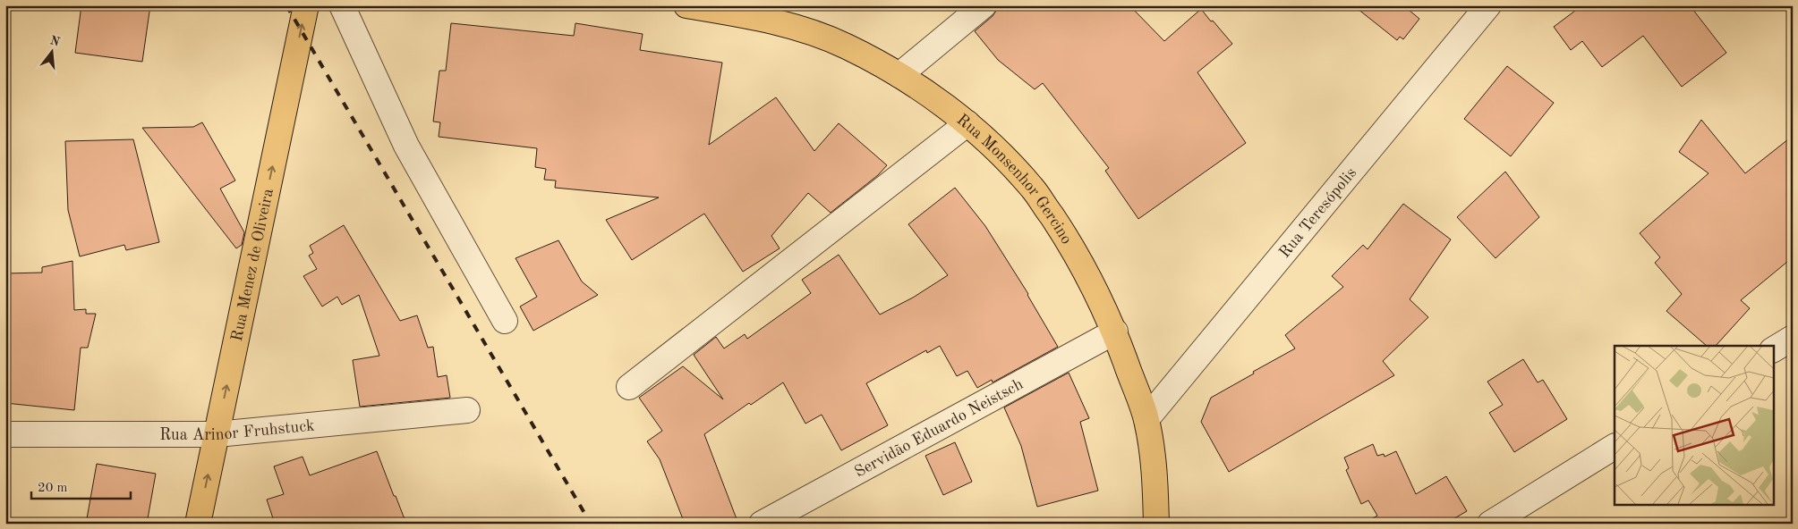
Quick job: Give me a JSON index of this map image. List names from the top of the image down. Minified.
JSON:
{"streets":{"main road":["Rua Monsenhor Gercino","Rua Menez de Oliveira"],"street":["Rua Teresópolis","Servidão Eduardo Neistsch","Rua Arinor Fruhstuck"]},"crossings":[["Rua Monsenhor Gercino","Rua Teresópolis"],["Rua Monsenhor Gercino","Servidão Eduardo Neistsch"],["Rua Menez de Oliveira","Rua Arinor Fruhstuck"]],"one_way":["Rua Menez de Oliveira"],"scale_bar":"20 m","north":"top"}
